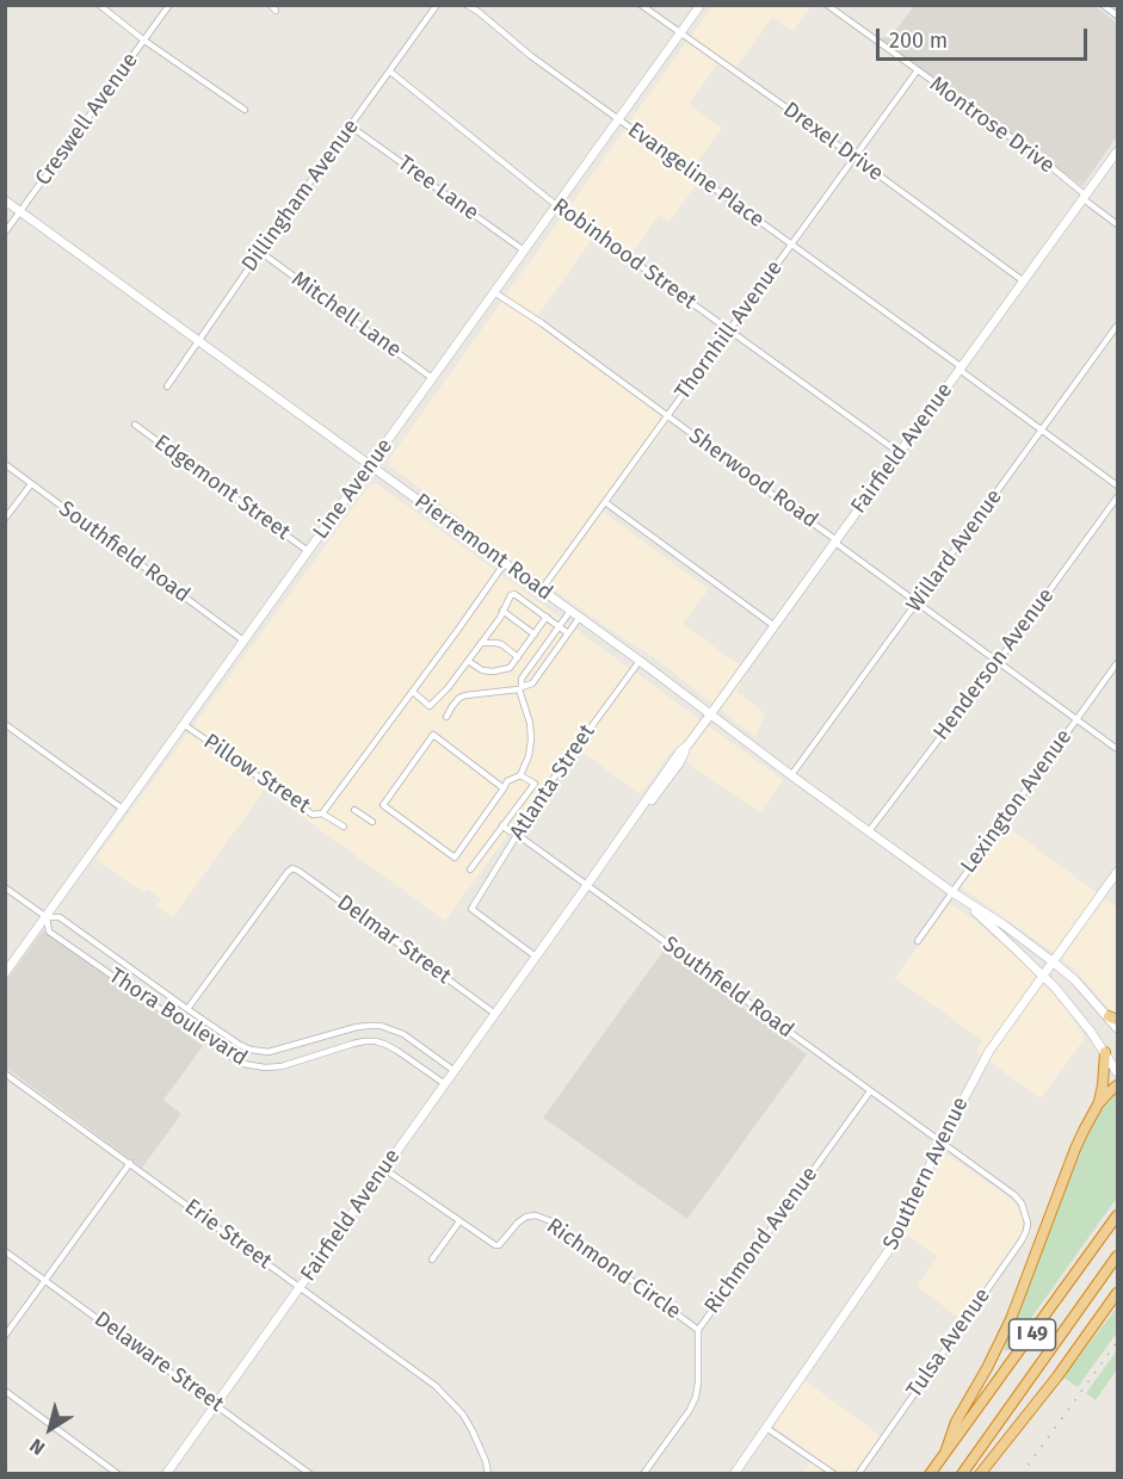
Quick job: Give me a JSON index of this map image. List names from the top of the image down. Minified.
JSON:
{"streets":{"highway":["I 49"],"main road":["Fairfield Avenue","Line Avenue","Pierremont Road","Southern Avenue"],"street":["Creswell Avenue","Montrose Drive","Drexel Drive","Evangeline Place","Tree Lane","Dillingham Avenue","Robinhood Street","Mitchell Lane","Thornhill Avenue","Sherwood Road","Edgemont Street","Willard Avenue","Southfield Road","Henderson Avenue","Pillow Street","Atlanta Street","Lexington Avenue","Delmar Street","Thora Boulevard","Erie Street","Richmond Avenue","Richmond Circle","Tulsa Avenue","Delaware Street"]},"crossings":[["Creswell Avenue","Pierremont Road"],["Montrose Drive","Thornhill Avenue"],["Montrose Drive","Fairfield Avenue"],["Drexel Drive","Thornhill Avenue"],["Drexel Drive","Fairfield Avenue"],["Drexel Drive","Line Avenue"],["Evangeline Place","Thornhill Avenue"],["Evangeline Place","Fairfield Avenue"],["Evangeline Place","Line Avenue"],["Evangeline Place","Willard Avenue"],["Tree Lane","Dillingham Avenue"],["Tree Lane","Line Avenue"],["Dillingham Avenue","Robinhood Street"],["Dillingham Avenue","Mitchell Lane"],["Dillingham Avenue","Pierremont Road"],["Robinhood Street","Thornhill Avenue"],["Robinhood Street","Fairfield Avenue"],["Robinhood Street","Line Avenue"],["Mitchell Lane","Line Avenue"],["Thornhill Avenue","Sherwood Road"],["Thornhill Avenue","Pierremont Road"],["Fairfield Avenue","Sherwood Road"],["Fairfield Avenue","Pierremont Road"],["Fairfield Avenue","Southfield Road"],["Fairfield Avenue","Atlanta Street"],["Fairfield Avenue","Delmar Street"],["Fairfield Avenue","Thora Boulevard"],["Fairfield Avenue","Erie Street"],["Fairfield Avenue","Delaware Street"],["Sherwood Road","Line Avenue"],["Sherwood Road","Willard Avenue"],["Sherwood Road","Henderson Avenue"],["Sherwood Road","Lexington Avenue"],["Edgemont Street","Line Avenue"],["Line Avenue","Pierremont Road"],["Line Avenue","Southfield Road"],["Line Avenue","Pillow Street"],["Line Avenue","Thora Boulevard"],["Pierremont Road","Willard Avenue"],["Pierremont Road","Henderson Avenue"],["Pierremont Road","Atlanta Street"],["Pierremont Road","Lexington Avenue"],["Pierremont Road","Southern Avenue"],["Southfield Road","Atlanta Street"],["Southfield Road","Southern Avenue"],["Southfield Road","Richmond Avenue"],["Southfield Road","Tulsa Avenue"],["Delmar Street","Thora Boulevard"],["Richmond Avenue","Richmond Circle"]],"scale_bar":"200 m","north":"bottom left"}
